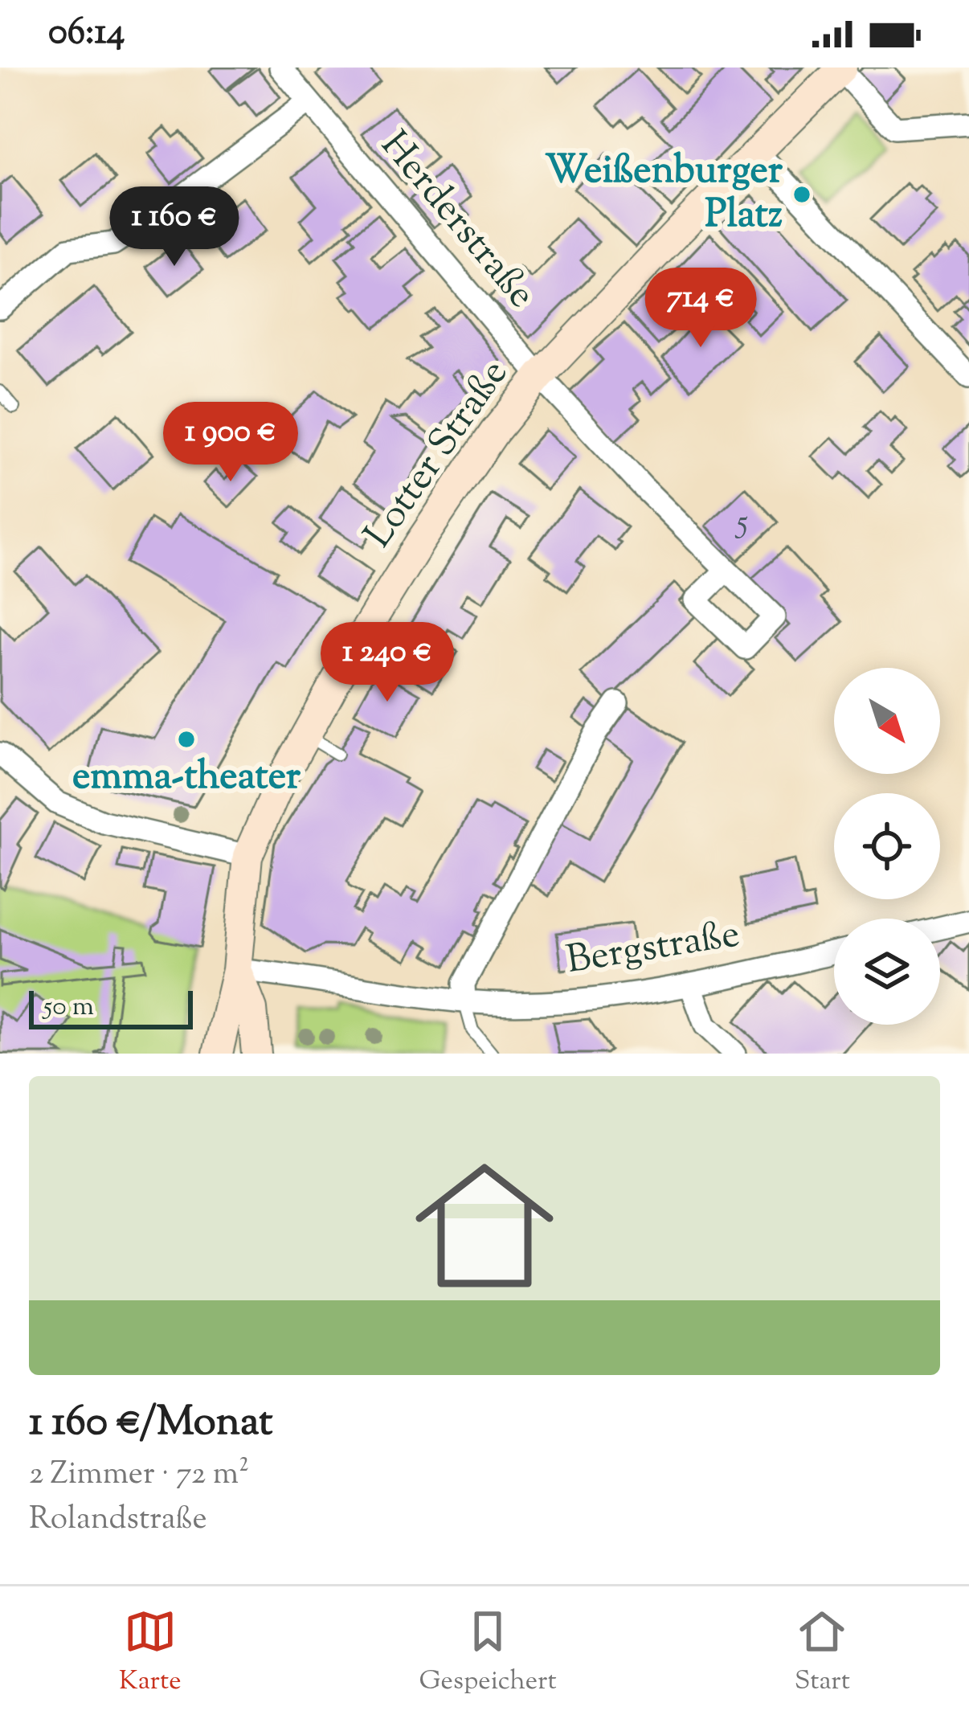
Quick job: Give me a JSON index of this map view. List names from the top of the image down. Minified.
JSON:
{"streets":{"street":["Herderstraße","Lotter Straße","Bergstraße"]},"crossings":[["Herderstraße","Lotter Straße"],["Lotter Straße","Bergstraße"]],"places":["Weißenburger Platz","emma-theater"],"house_numbers":["5"],"scale_bar":"50 m","north":"bottom right","page":{"status":"06:14","price":["1 160 €","714 €","1 900 €","1 240 €"],"scale":"50 m","list":[{"name":"1 160 €/Monat","note":"2 Zimmer · 72 m² · Rolandstraße"}],"tabs":["Karte","Gespeichert","Start"]}}
